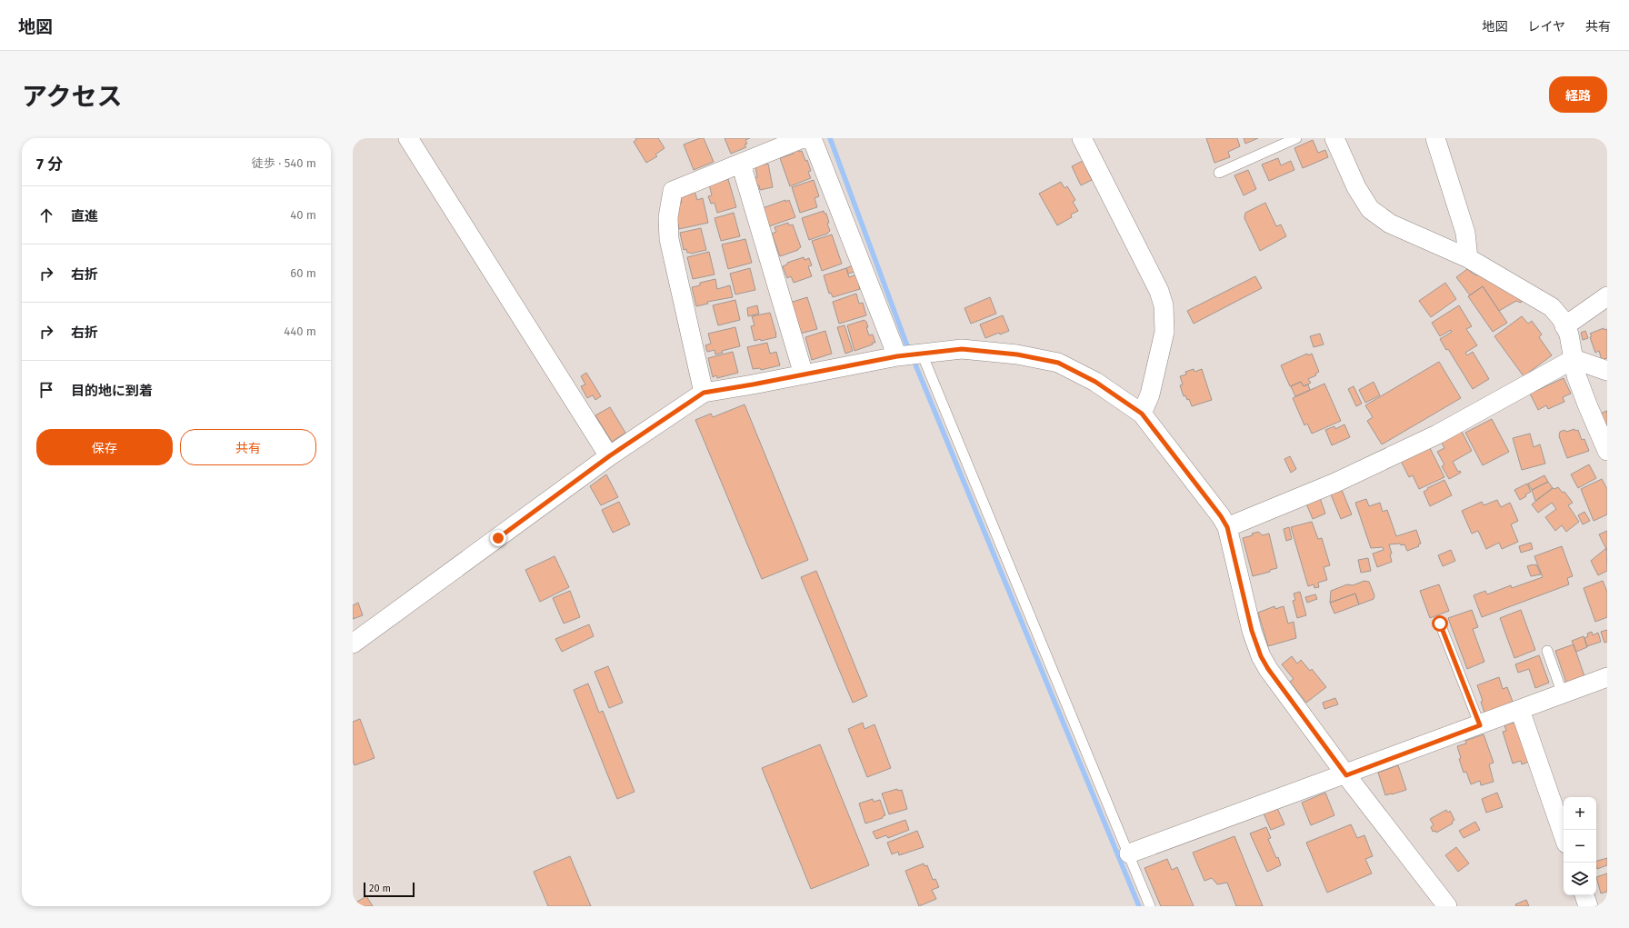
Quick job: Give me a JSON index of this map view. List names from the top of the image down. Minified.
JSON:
{"scale_bar":"20 m","page":{"header":"地図","nav":["地図","レイヤ","共有"],"title":"アクセス","buttons":["経路",["保存","共有"]],"heading":["7 分","徒歩 · 540 m"],"list":[["直進","40 m"],["右折","60 m"],["右折","440 m"],"目的地に到着"],"map_buttons":["+","−"],"scale":"20 m"}}
